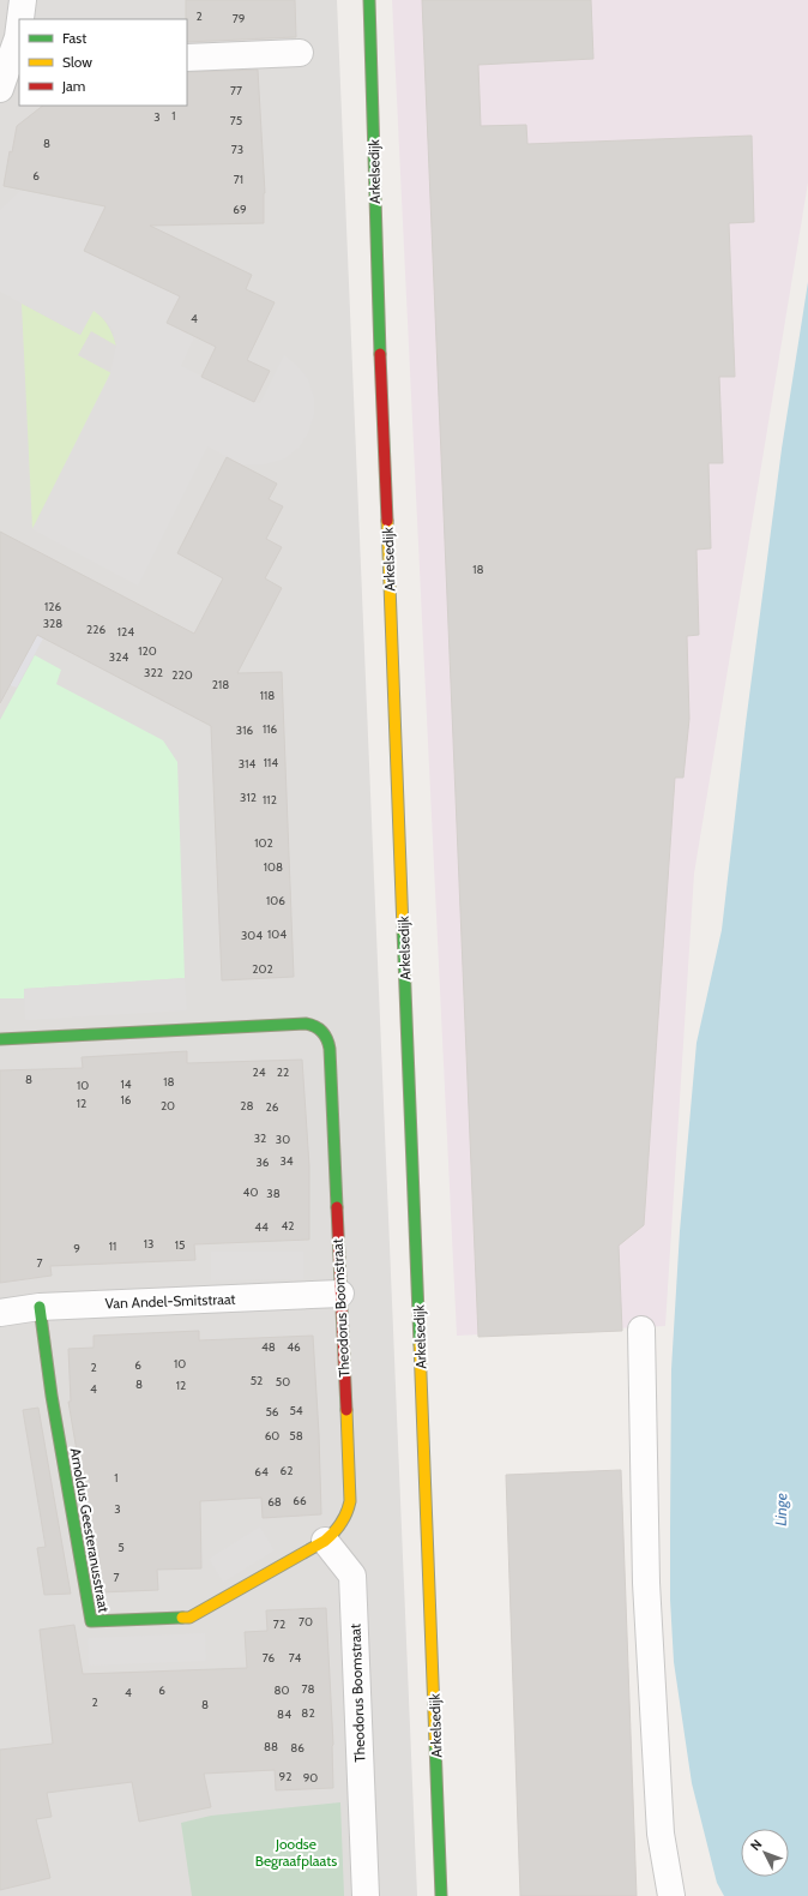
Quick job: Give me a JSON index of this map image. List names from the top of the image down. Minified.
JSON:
{"streets":{"main road":["Arkelsedijk","Theodorus Boomstraat","Arnoldus Geesteranusstraat"],"street":["Van Andel-Smitstraat"]},"crossings":[["Van Andel-Smitstraat","Theodorus Boomstraat"],["Van Andel-Smitstraat","Arnoldus Geesteranusstraat"],["Theodorus Boomstraat","Arnoldus Geesteranusstraat"]],"water":["Linge"],"parks":["Joodse Begraafplaats"],"house_numbers":["2","79","77","1","3","75","8","73","6","71","69","4","18","126","328","226","124","120","324","322","220","218","118","116","316","114","314","312","112","102","108","106","104","304","202","24","22","8","18","14","10","16","12","20","28","26","32","30","34","36","40","38","42","44","13","15","11","9","7","48","46","10","6","2","52","50","8","12","4","54","56","60","58","62","64","1","66","68","3","5","7","70","72","76","74","78","6","80","4","2","8","82","84","88","86","92","90"],"legend":["Fast","Slow","Jam"],"north":"top left"}
